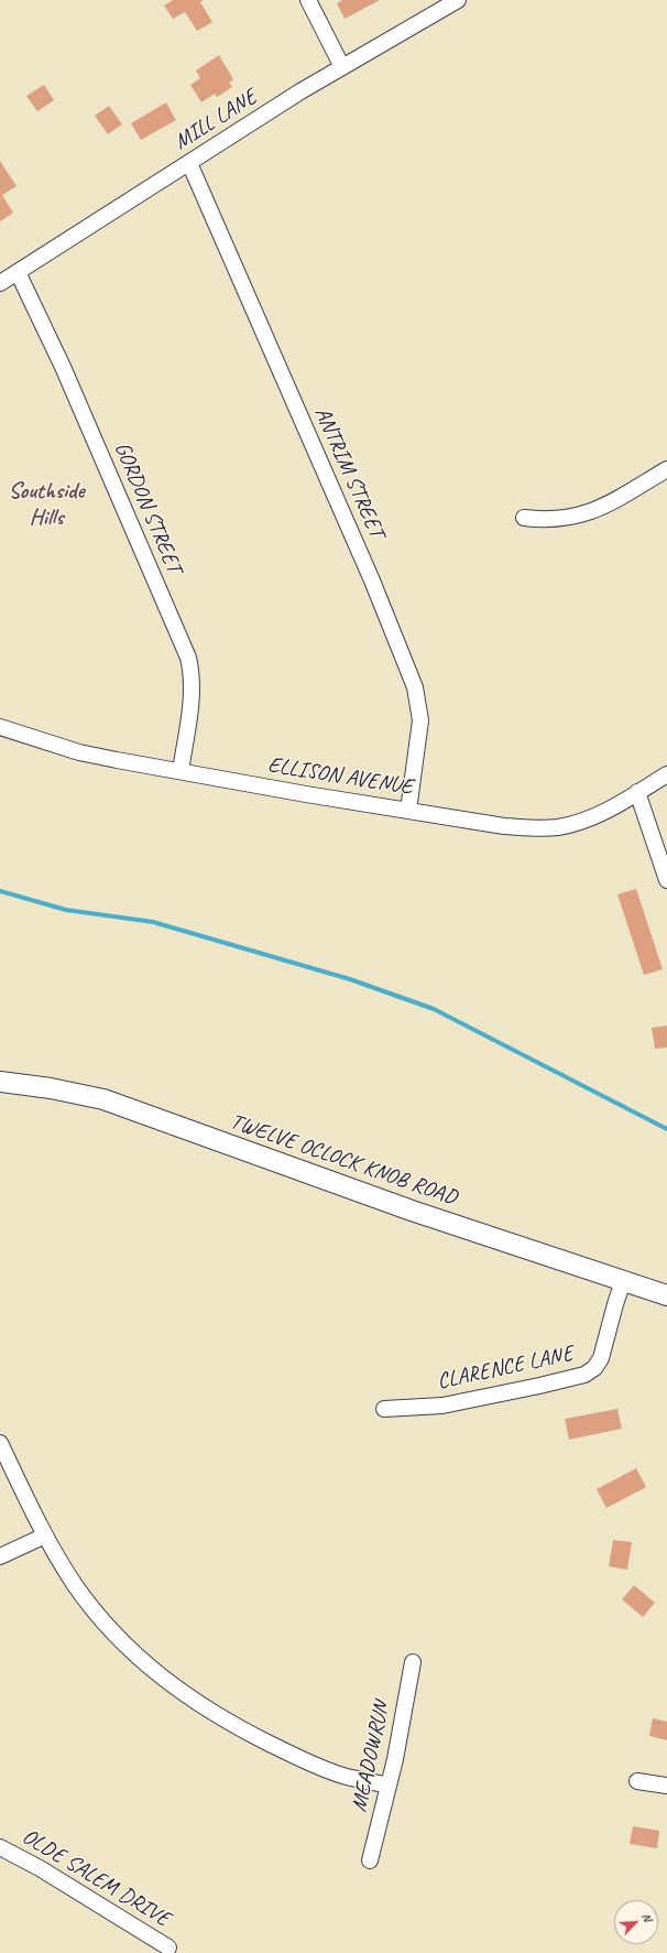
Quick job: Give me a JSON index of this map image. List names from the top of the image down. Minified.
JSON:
{"streets":{"street":["MILL LANE","ANTRIM STREET","GORDON STREET","ELLISON AVENUE","TWELVE OCLOCK KNOB ROAD","CLARENCE LANE","MEADOWRUN","OLDE SALEM DRIVE"]},"crossings":[["MILL LANE","ANTRIM STREET"],["MILL LANE","GORDON STREET"],["ANTRIM STREET","ELLISON AVENUE"],["GORDON STREET","ELLISON AVENUE"],["TWELVE OCLOCK KNOB ROAD","CLARENCE LANE"]],"districts":["Southside Hills"],"north":"top right"}
